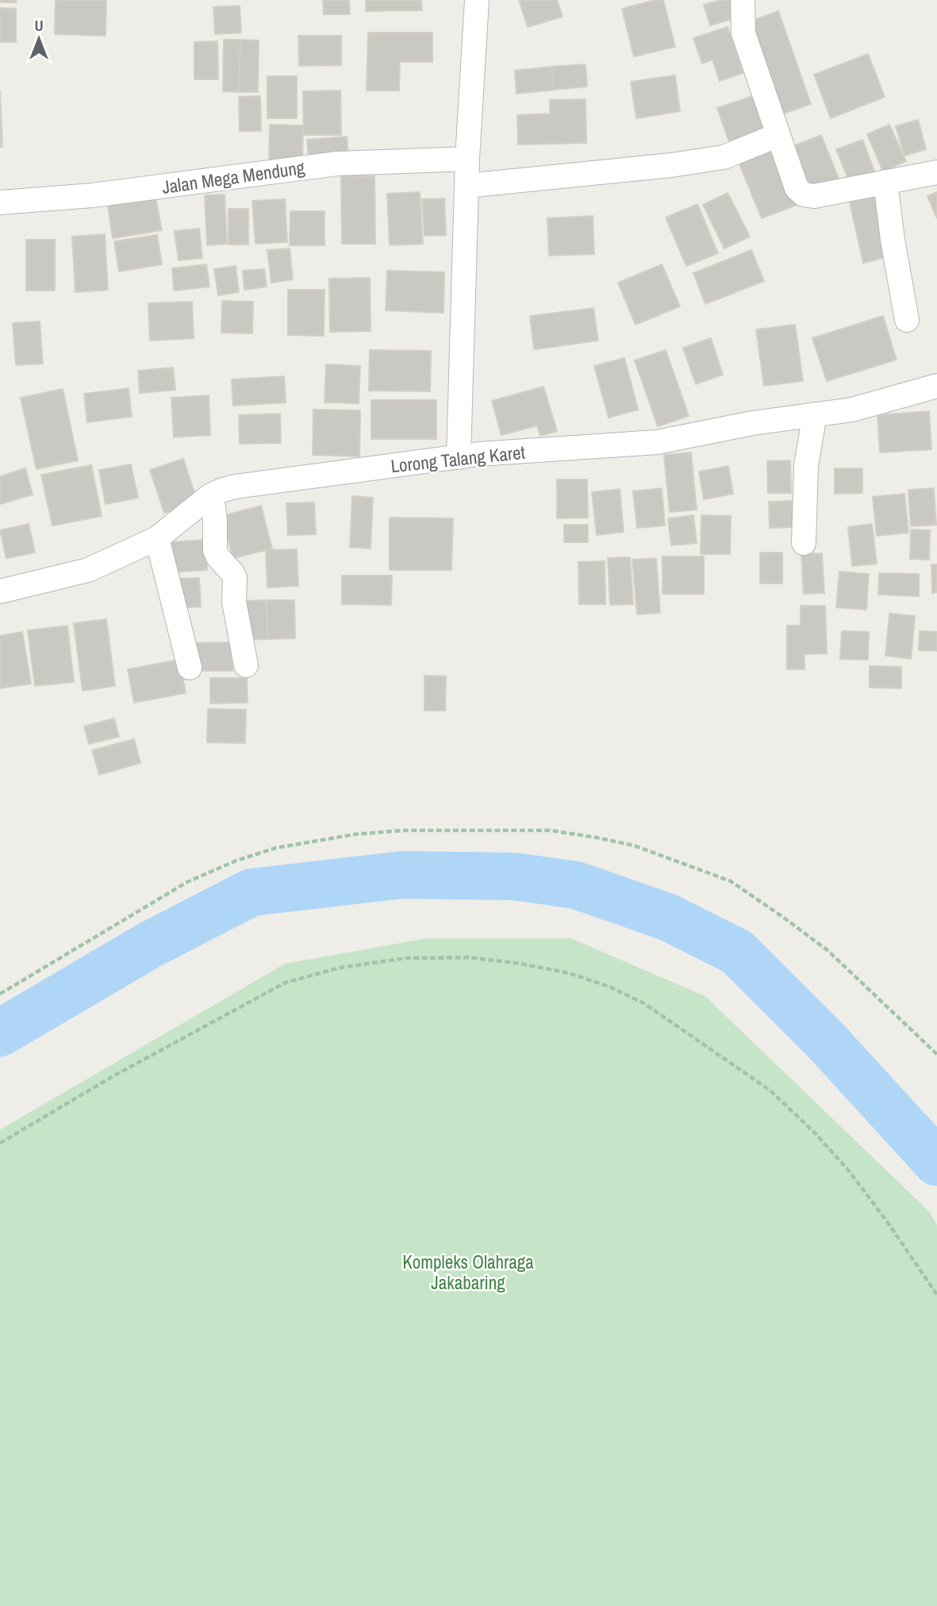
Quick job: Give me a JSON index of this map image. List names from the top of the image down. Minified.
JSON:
{"streets":{"street":["Jalan Mega Mendung","Lorong Talang Karet"]},"parks":["Kompleks Olahraga Jakabaring"],"north":"top"}
